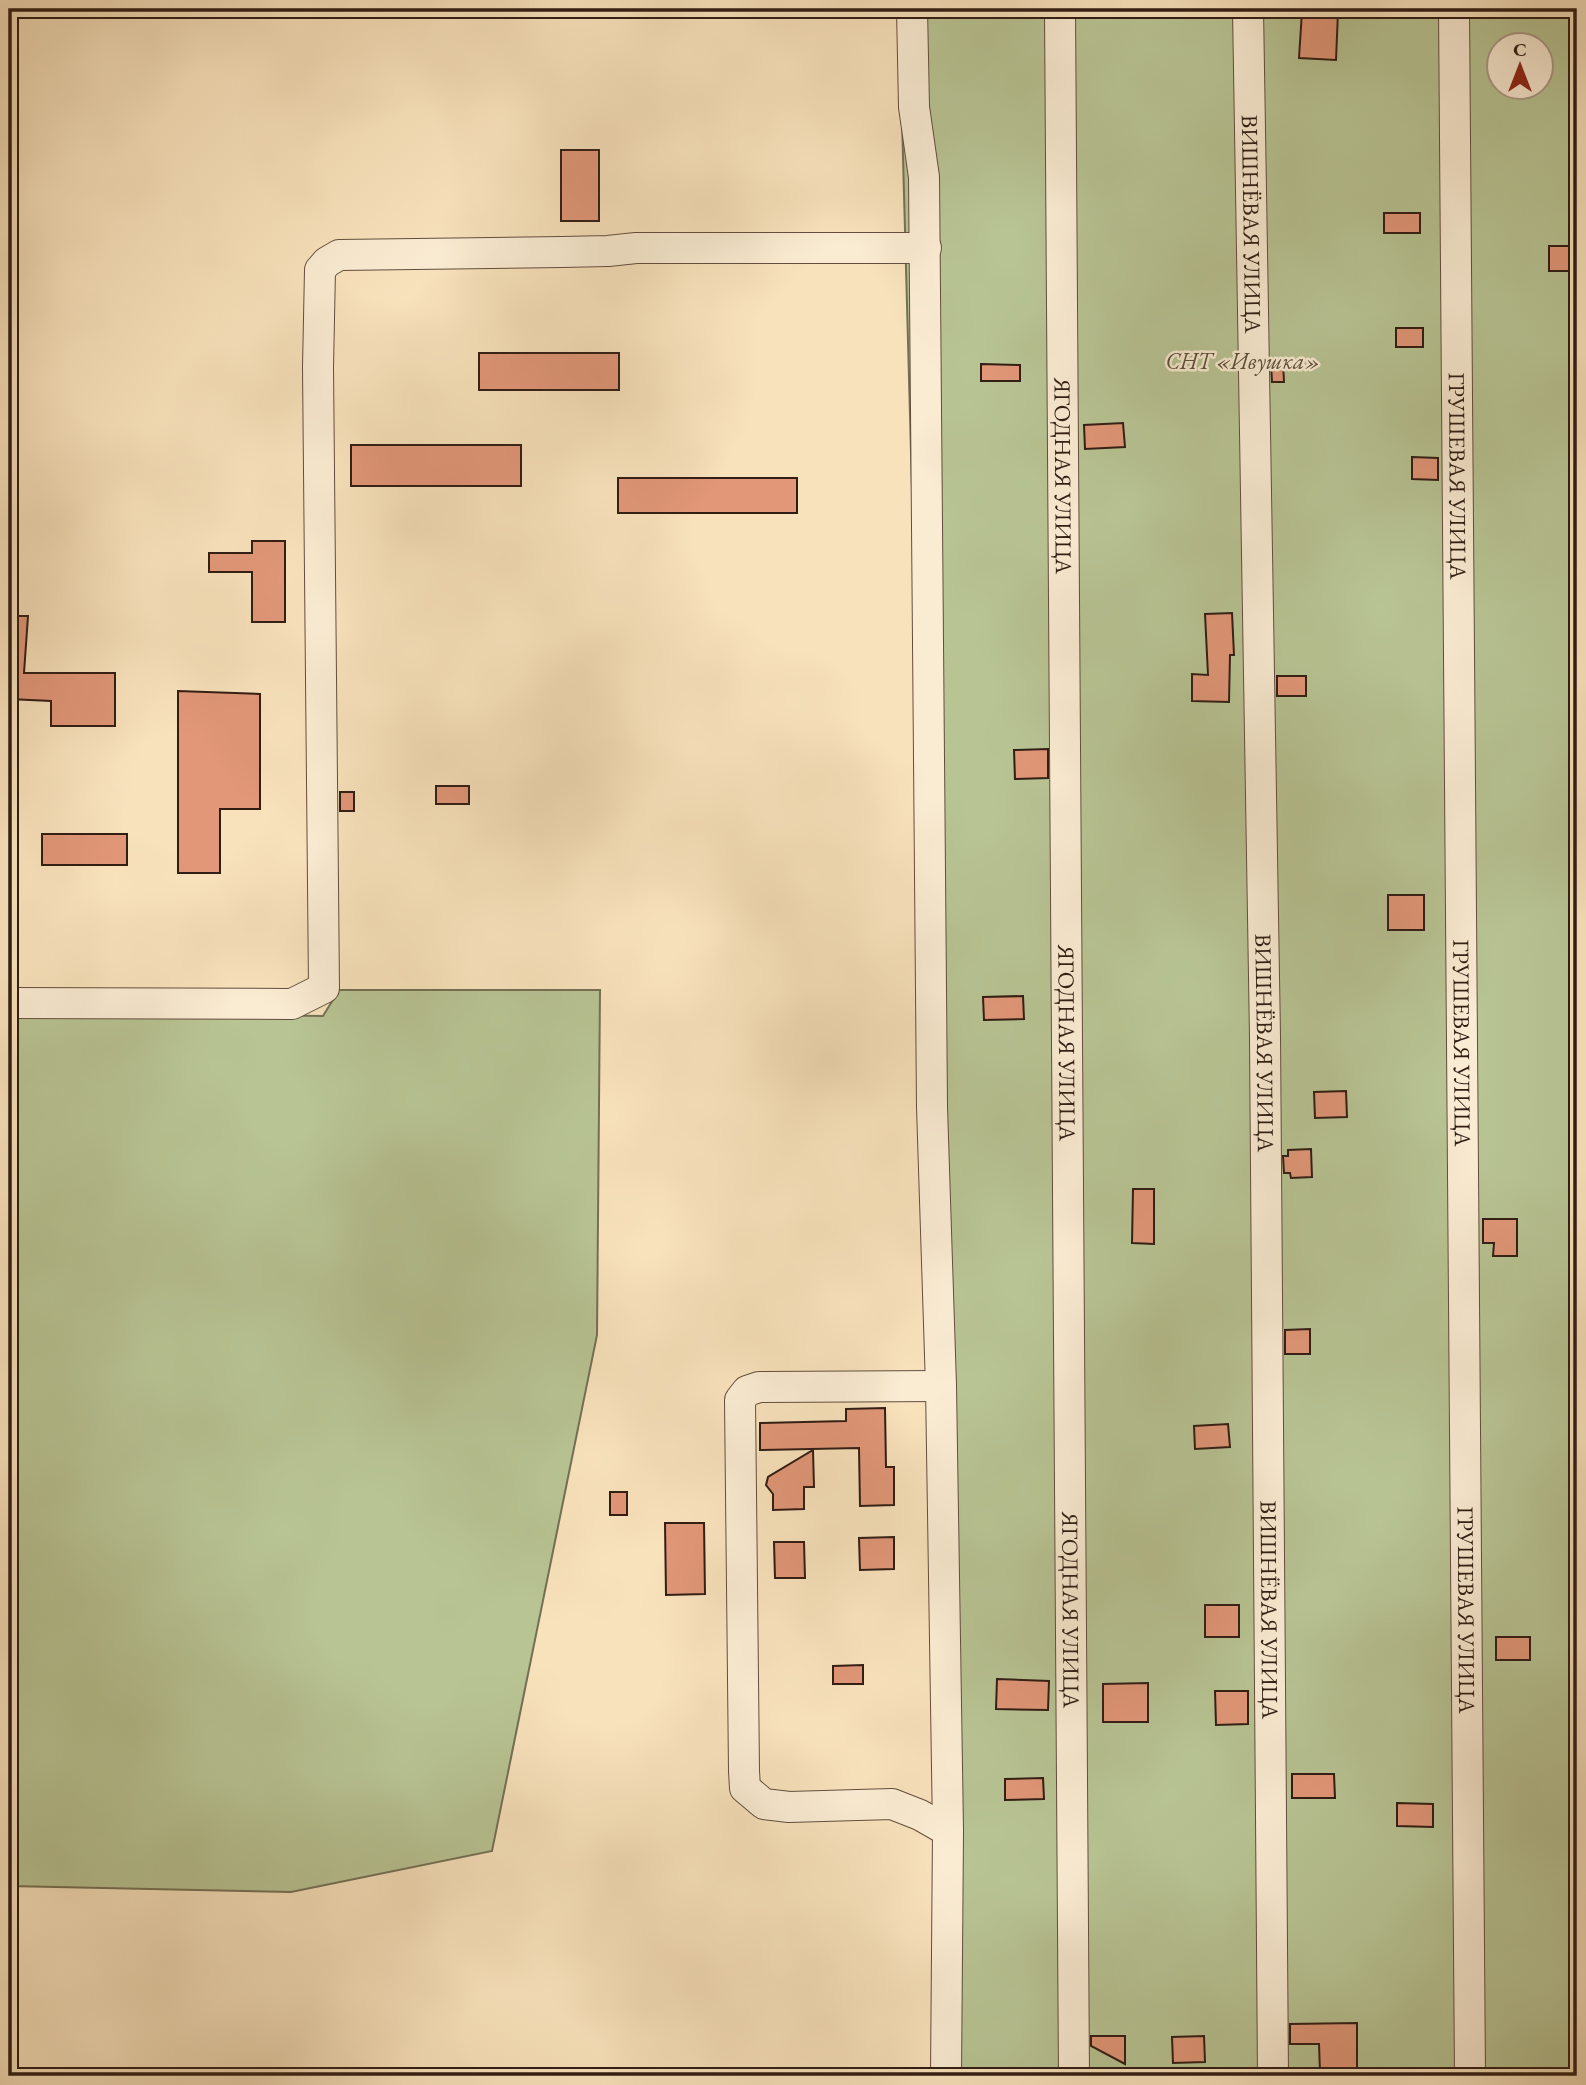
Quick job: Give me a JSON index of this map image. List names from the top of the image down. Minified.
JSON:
{"streets":{"street":["ВИШНЁВАЯ УЛИЦА","ЯГОДНАЯ УЛИЦА","ГРУШЕВАЯ УЛИЦА"]},"parks":["СНТ «Ивушка»"],"north":"top"}
